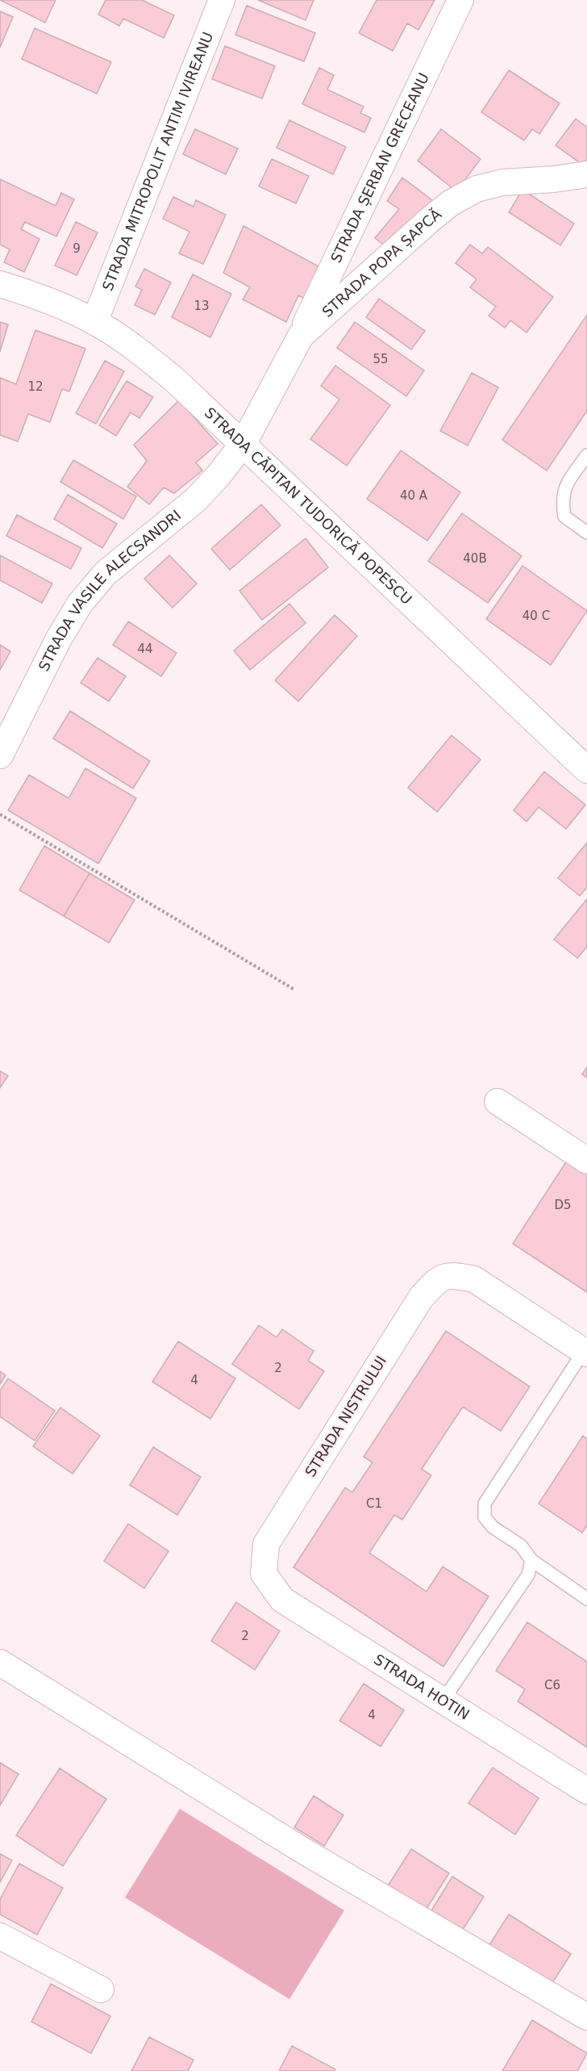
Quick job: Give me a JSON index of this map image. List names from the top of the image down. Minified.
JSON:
{"streets":{"street":["STRADA MITROPOLIT ANTIM IVIREANU","STRADA ȘERBAN GRECEANU","STRADA POPA ȘAPCĂ","STRADA CĂPITAN TUDORICĂ POPESCU","STRADA VASILE ALECSANDRI","STRADA NISTRULUI","STRADA HOTIN"]},"crossings":[["STRADA MITROPOLIT ANTIM IVIREANU","STRADA CĂPITAN TUDORICĂ POPESCU"],["STRADA ȘERBAN GRECEANU","STRADA POPA ȘAPCĂ"],["STRADA POPA ȘAPCĂ","STRADA CĂPITAN TUDORICĂ POPESCU"],["STRADA POPA ȘAPCĂ","STRADA VASILE ALECSANDRI"],["STRADA CĂPITAN TUDORICĂ POPESCU","STRADA VASILE ALECSANDRI"],["STRADA NISTRULUI","STRADA HOTIN"]],"house_numbers":["9","13","55","12","40 A","40B","40 C","44","D5","2","4","C1","2","C6","4"]}
